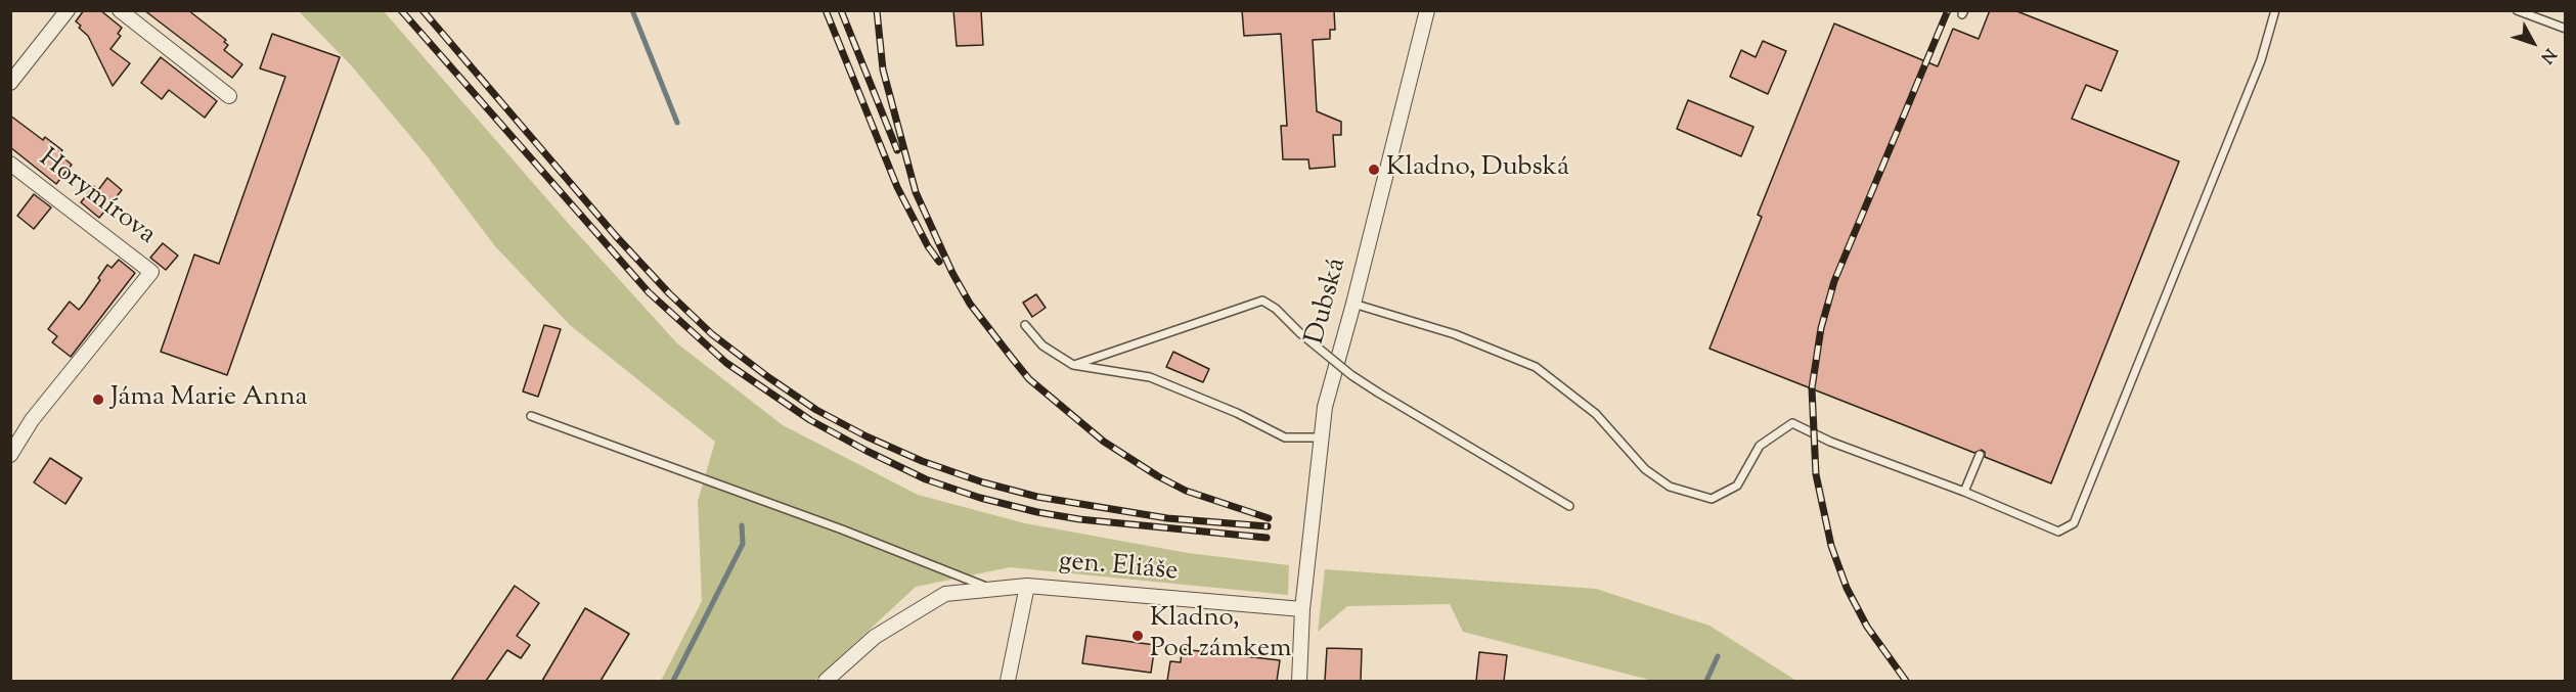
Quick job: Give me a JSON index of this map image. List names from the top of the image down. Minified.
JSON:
{"streets":{"street":["Horymírova","Dubská","gen. Eliáše"]},"crossings":[["Dubská","gen. Eliáše"]],"places":["Kladno, Dubská","Jáma Marie Anna","Kladno, Pod zámkem"],"north":"bottom right"}
